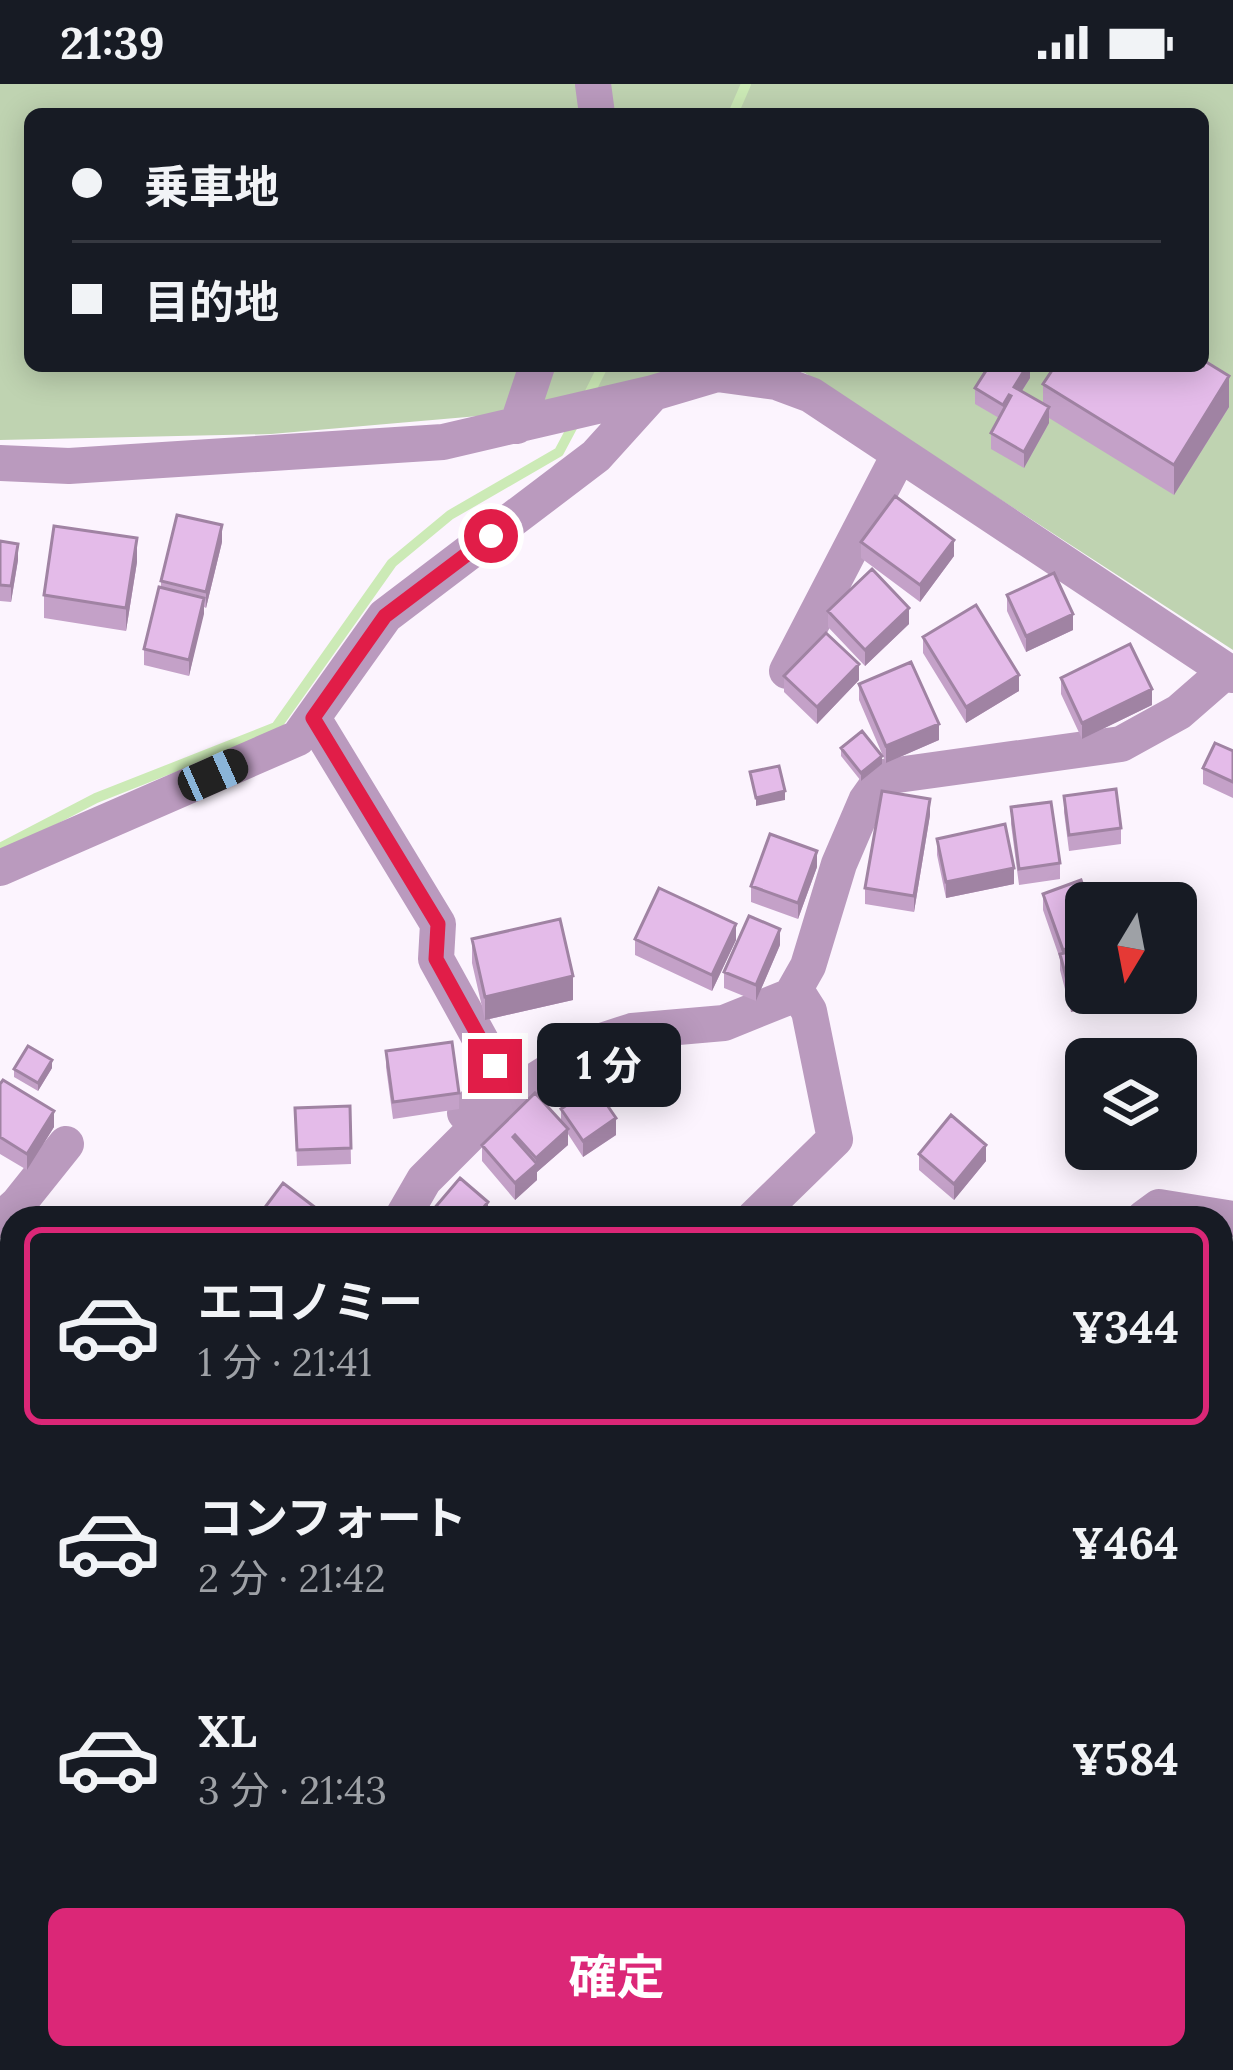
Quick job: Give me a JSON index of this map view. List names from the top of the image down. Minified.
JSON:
{"north":"bottom","page":{"status":"21:39","banner":["乗車地","目的地"],"bubble":"1 分","list":[{"name":"エコノミー","note":"1 分 · 21:41","value":"¥344"},{"name":"コンフォート","note":"2 分 · 21:42","value":"¥464"},{"name":"XL","note":"3 分 · 21:43","value":"¥584"}],"buttons":"確定"}}
